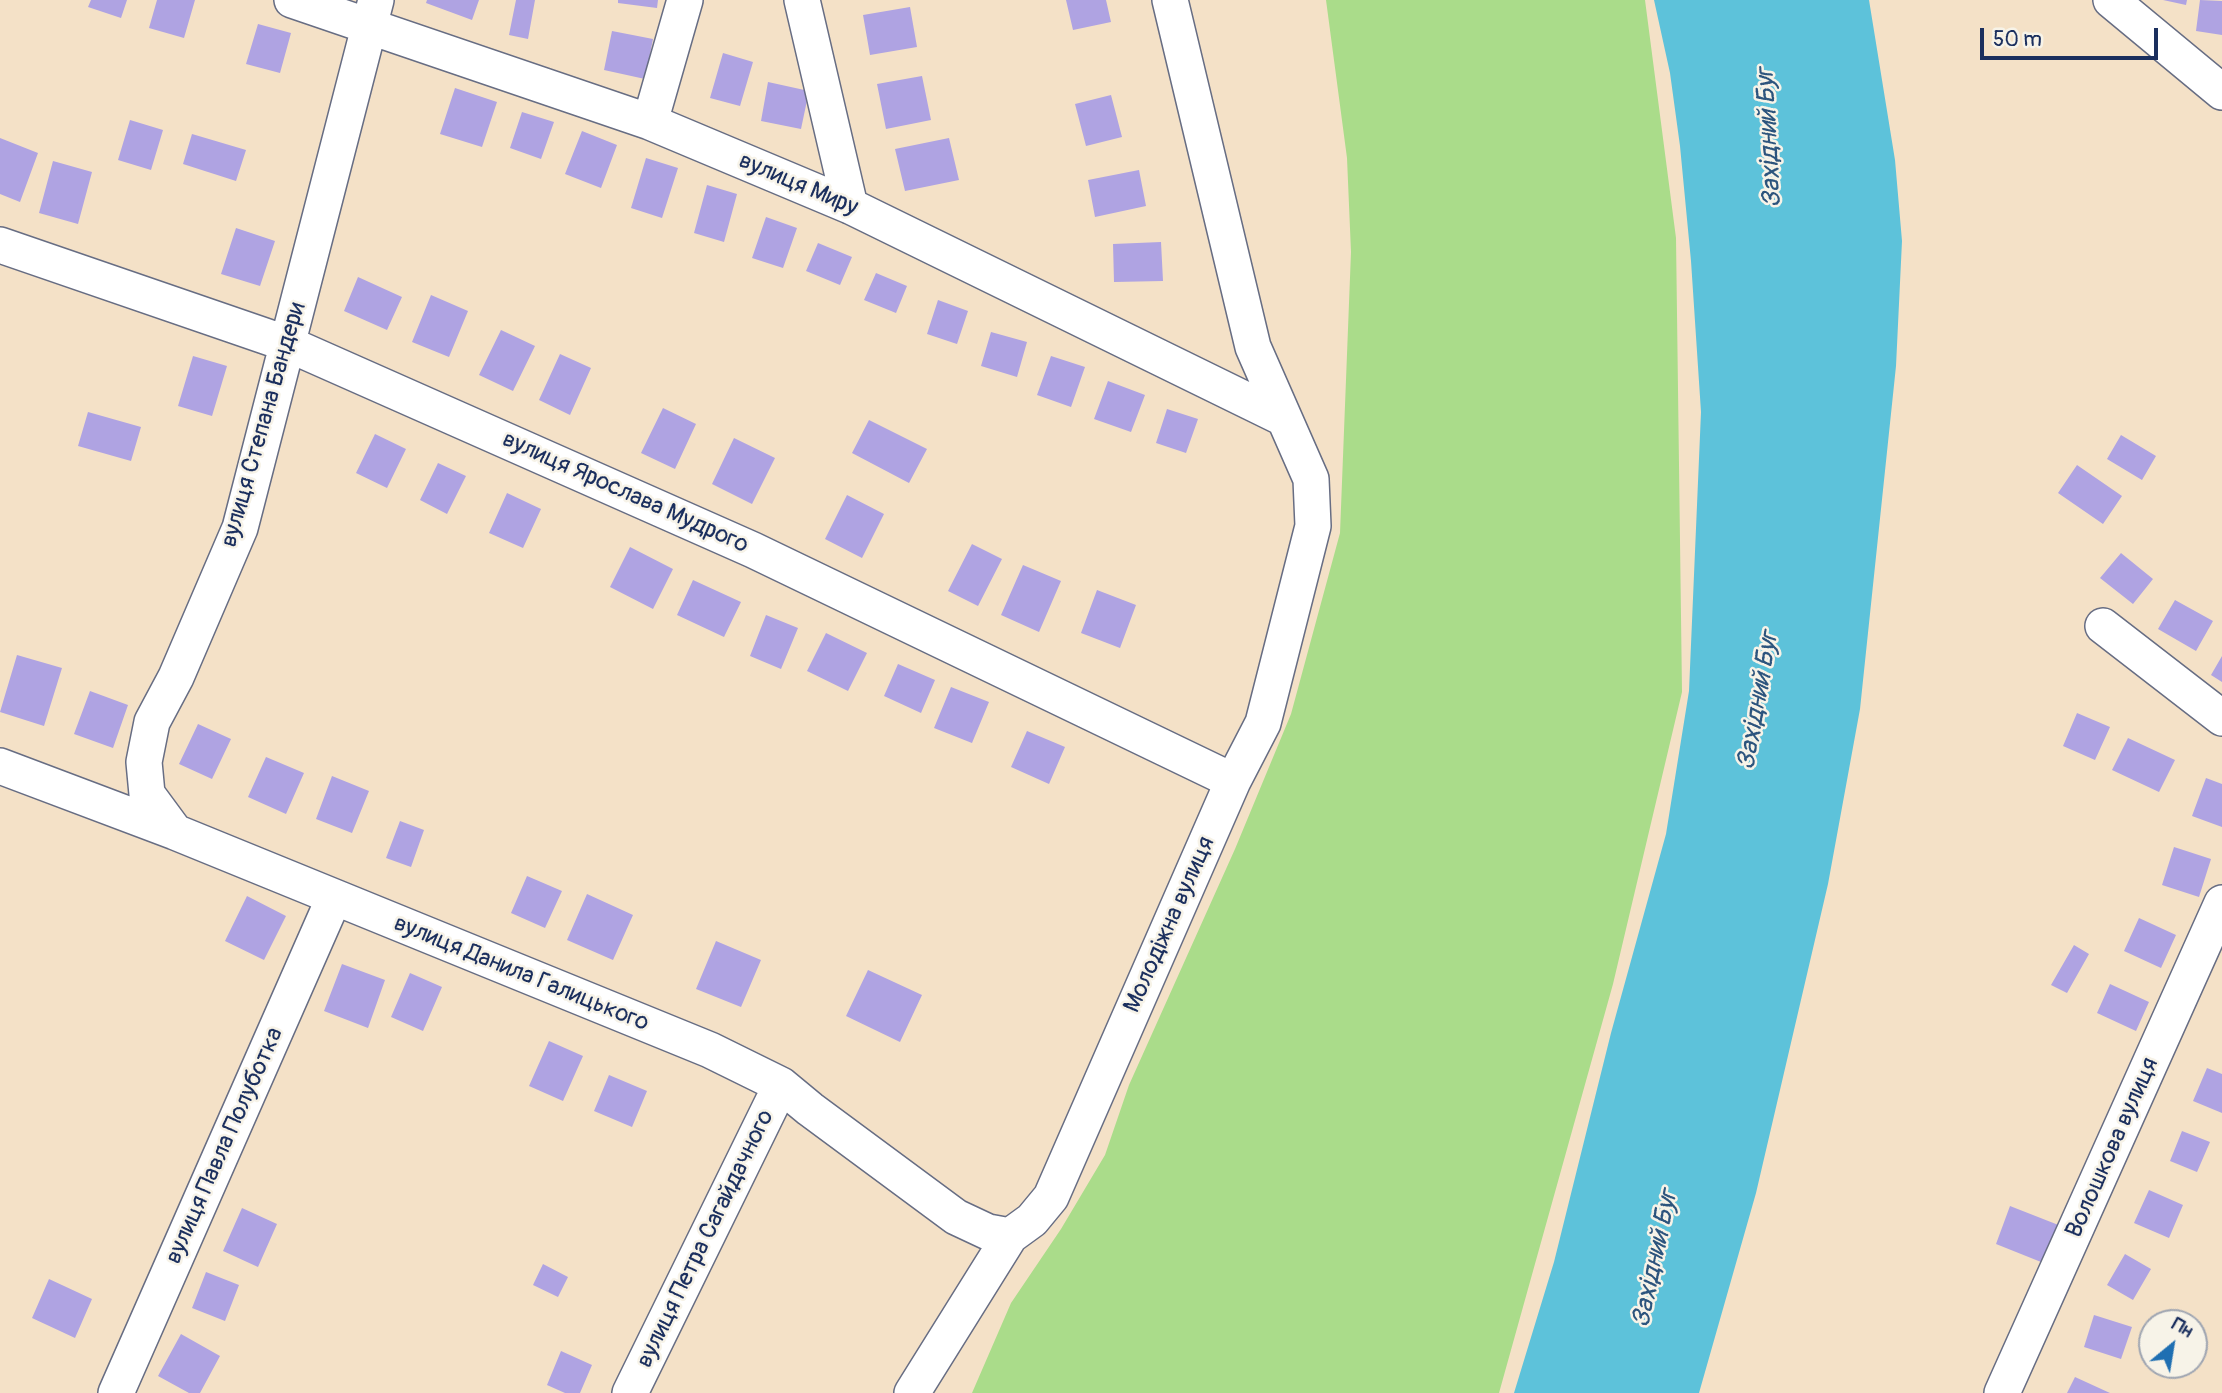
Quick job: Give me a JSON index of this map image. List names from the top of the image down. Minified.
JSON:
{"streets":{"street":["вулиця Миру","вулиця Степана Бандери","вулиця Ярослава Мудрого","Молодіжна вулиця","вулиця Данила Галицького","вулиця Павла Полуботка","Волошкова вулиця","вулиця Петра Сагайдачного"]},"crossings":[["вулиця Миру","вулиця Степана Бандери"],["вулиця Миру","Молодіжна вулиця"],["вулиця Степана Бандери","вулиця Ярослава Мудрого"],["вулиця Степана Бандери","вулиця Данила Галицького"],["вулиця Ярослава Мудрого","Молодіжна вулиця"],["Молодіжна вулиця","вулиця Данила Галицького"],["вулиця Данила Галицького","вулиця Павла Полуботка"],["вулиця Данила Галицького","вулиця Петра Сагайдачного"]],"water":["Західний Буг"],"scale_bar":"50 m","north":"top right"}
